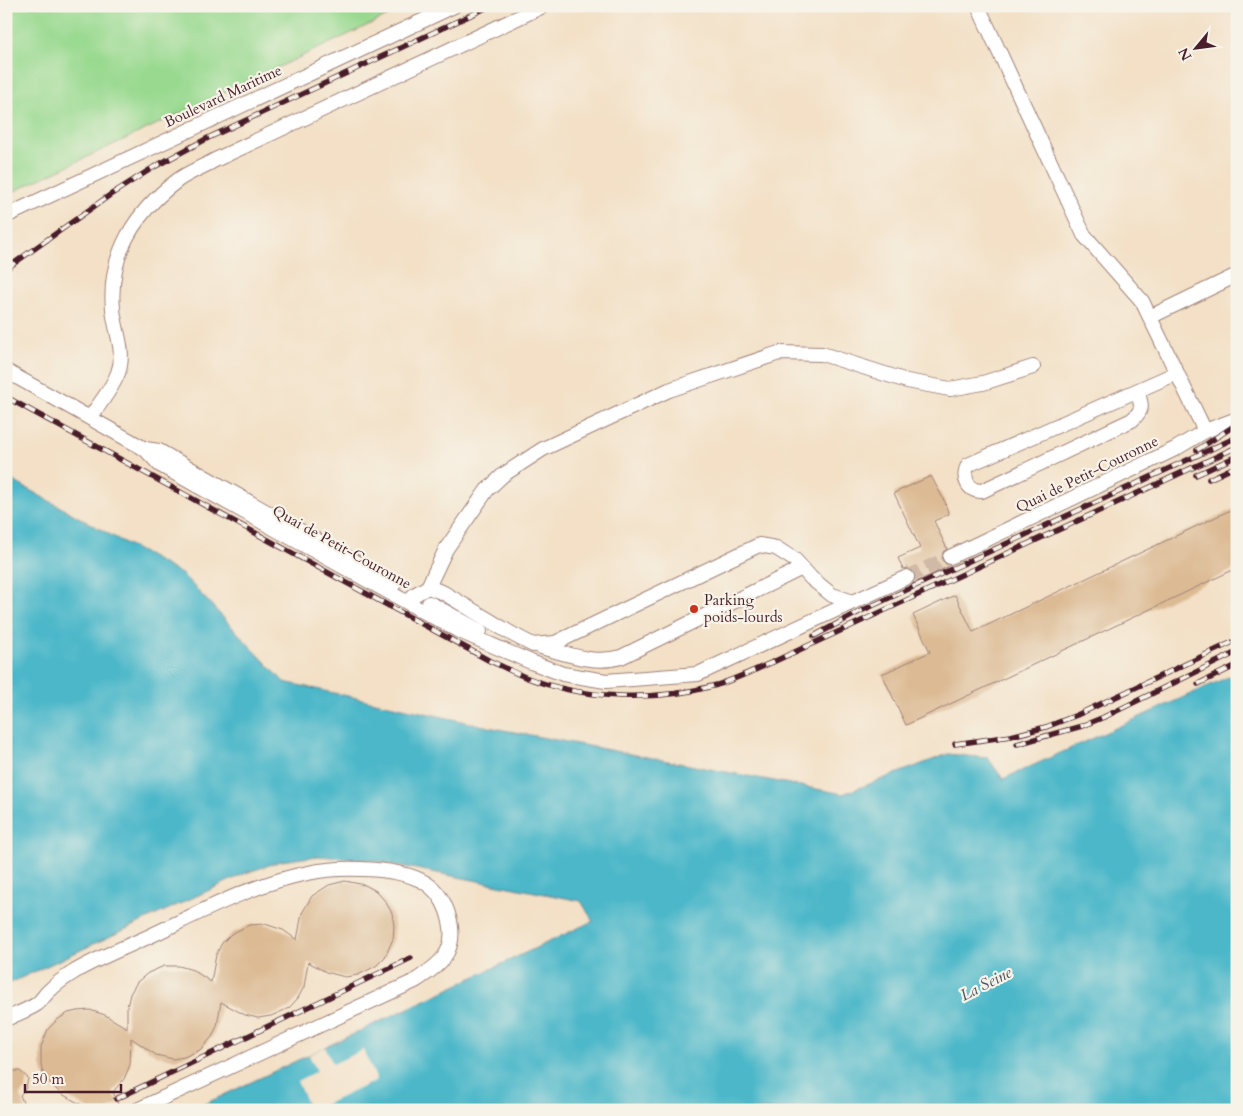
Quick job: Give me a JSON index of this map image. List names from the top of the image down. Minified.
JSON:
{"streets":{"street":["Boulevard Maritime","Quai de Petit-Couronne"]},"water":["La Seine"],"places":["Parking poids-lourds"],"scale_bar":"50 m","north":"bottom left"}
